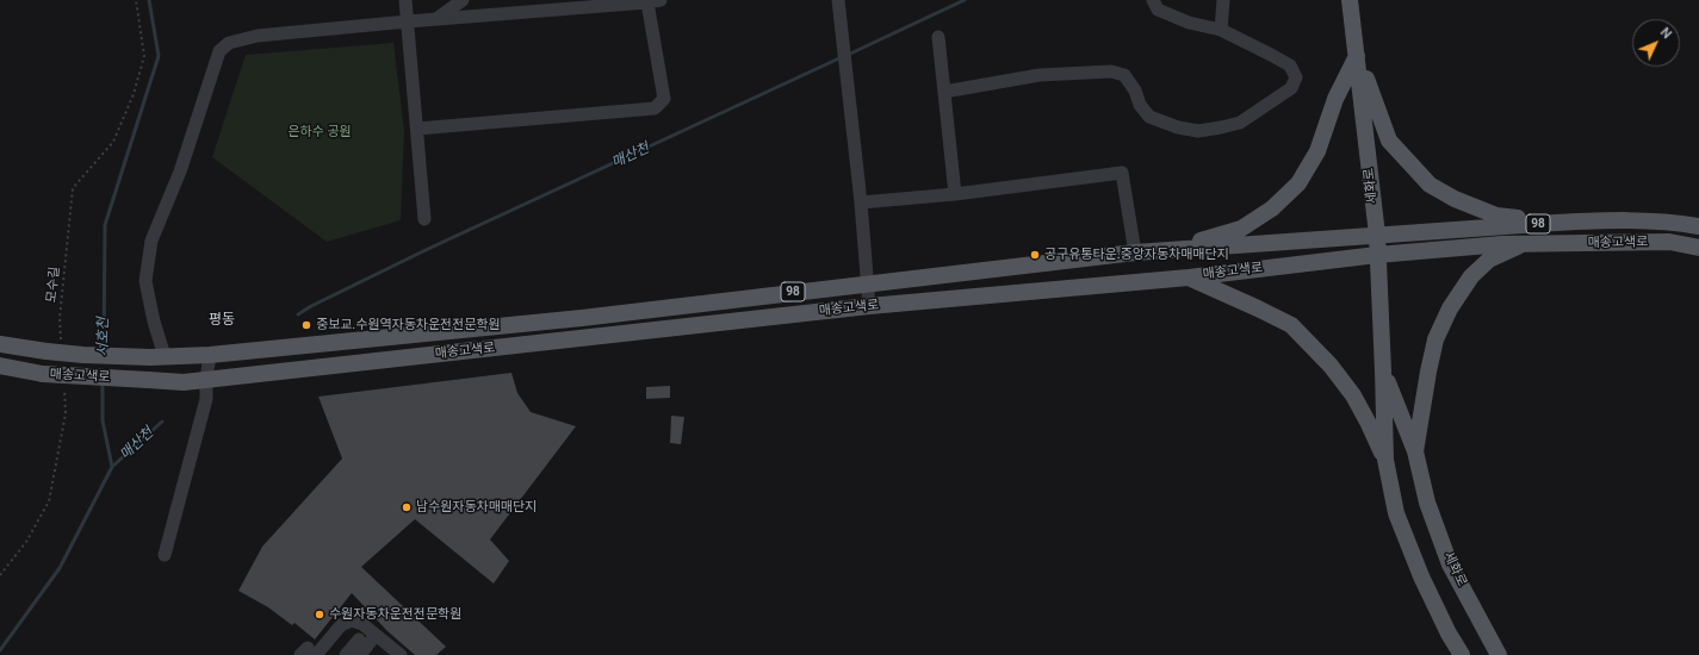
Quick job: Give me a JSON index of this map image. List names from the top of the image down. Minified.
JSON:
{"streets":{"main road":["세화로","98","매송고색로"],"path":["모수길"]},"crossings":[["세화로","매송고색로"],["매송고색로","모수길"]],"districts":["평동"],"water":["매산천","서호천"],"parks":["은하수 공원"],"places":["공구유통타운.중앙자동차매매단지","중보교.수원역자동차운전전문학원","남수원자동차매매단지","수원자동차운전전문학원"],"north":"top right"}
